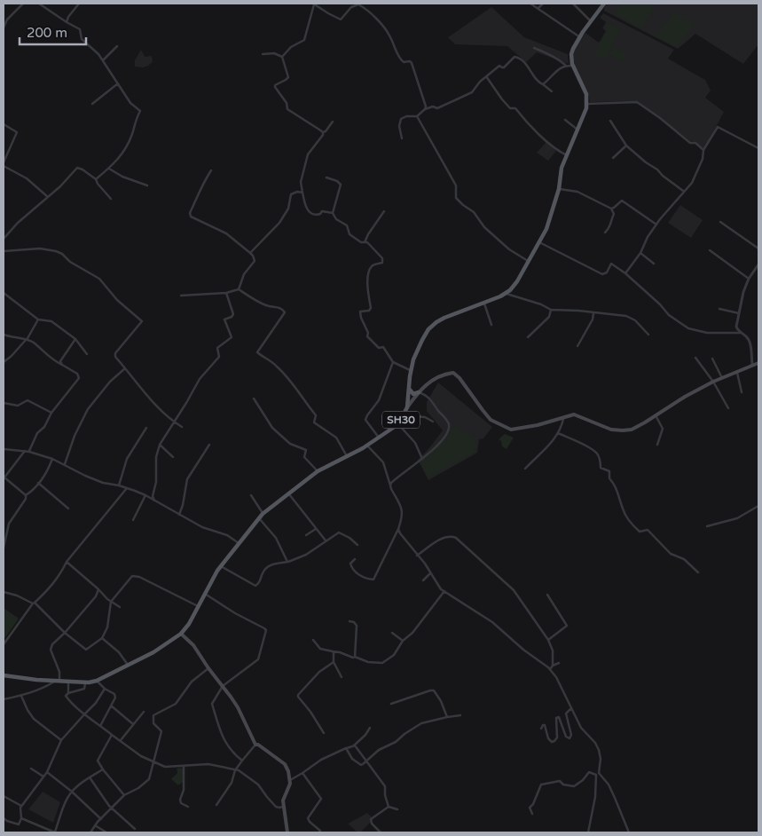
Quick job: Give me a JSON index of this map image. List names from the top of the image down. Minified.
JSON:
{"streets":{"main road":["SH30"]},"scale_bar":"200 m"}
